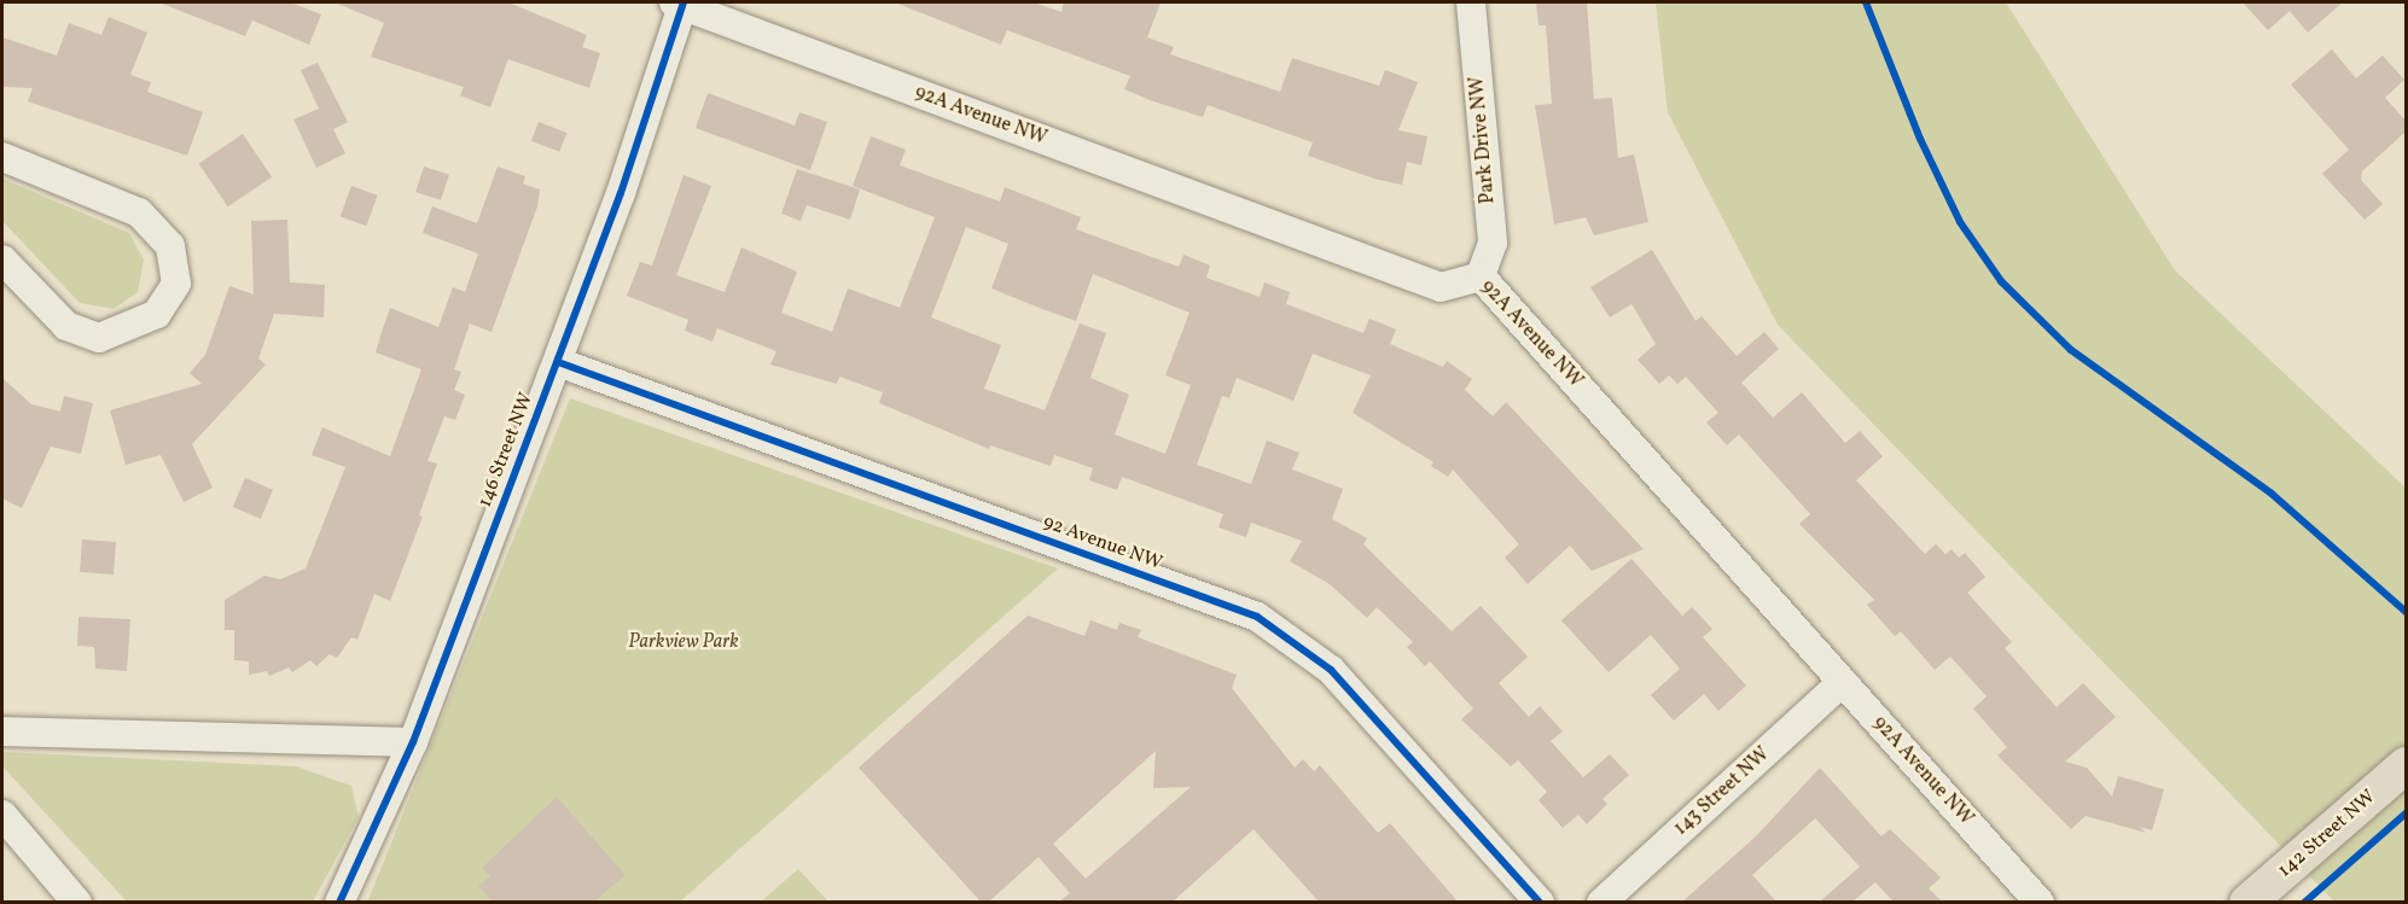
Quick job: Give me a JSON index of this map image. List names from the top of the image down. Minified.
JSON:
{"streets":{"main road":["142 Street NW"],"street":["92A Avenue NW","Park Drive NW","146 Street NW","92 Avenue NW","143 Street NW"]},"crossings":[["92A Avenue NW","Park Drive NW"],["92A Avenue NW","146 Street NW"],["92A Avenue NW","143 Street NW"],["146 Street NW","92 Avenue NW"]],"parks":["Parkview Park"]}
